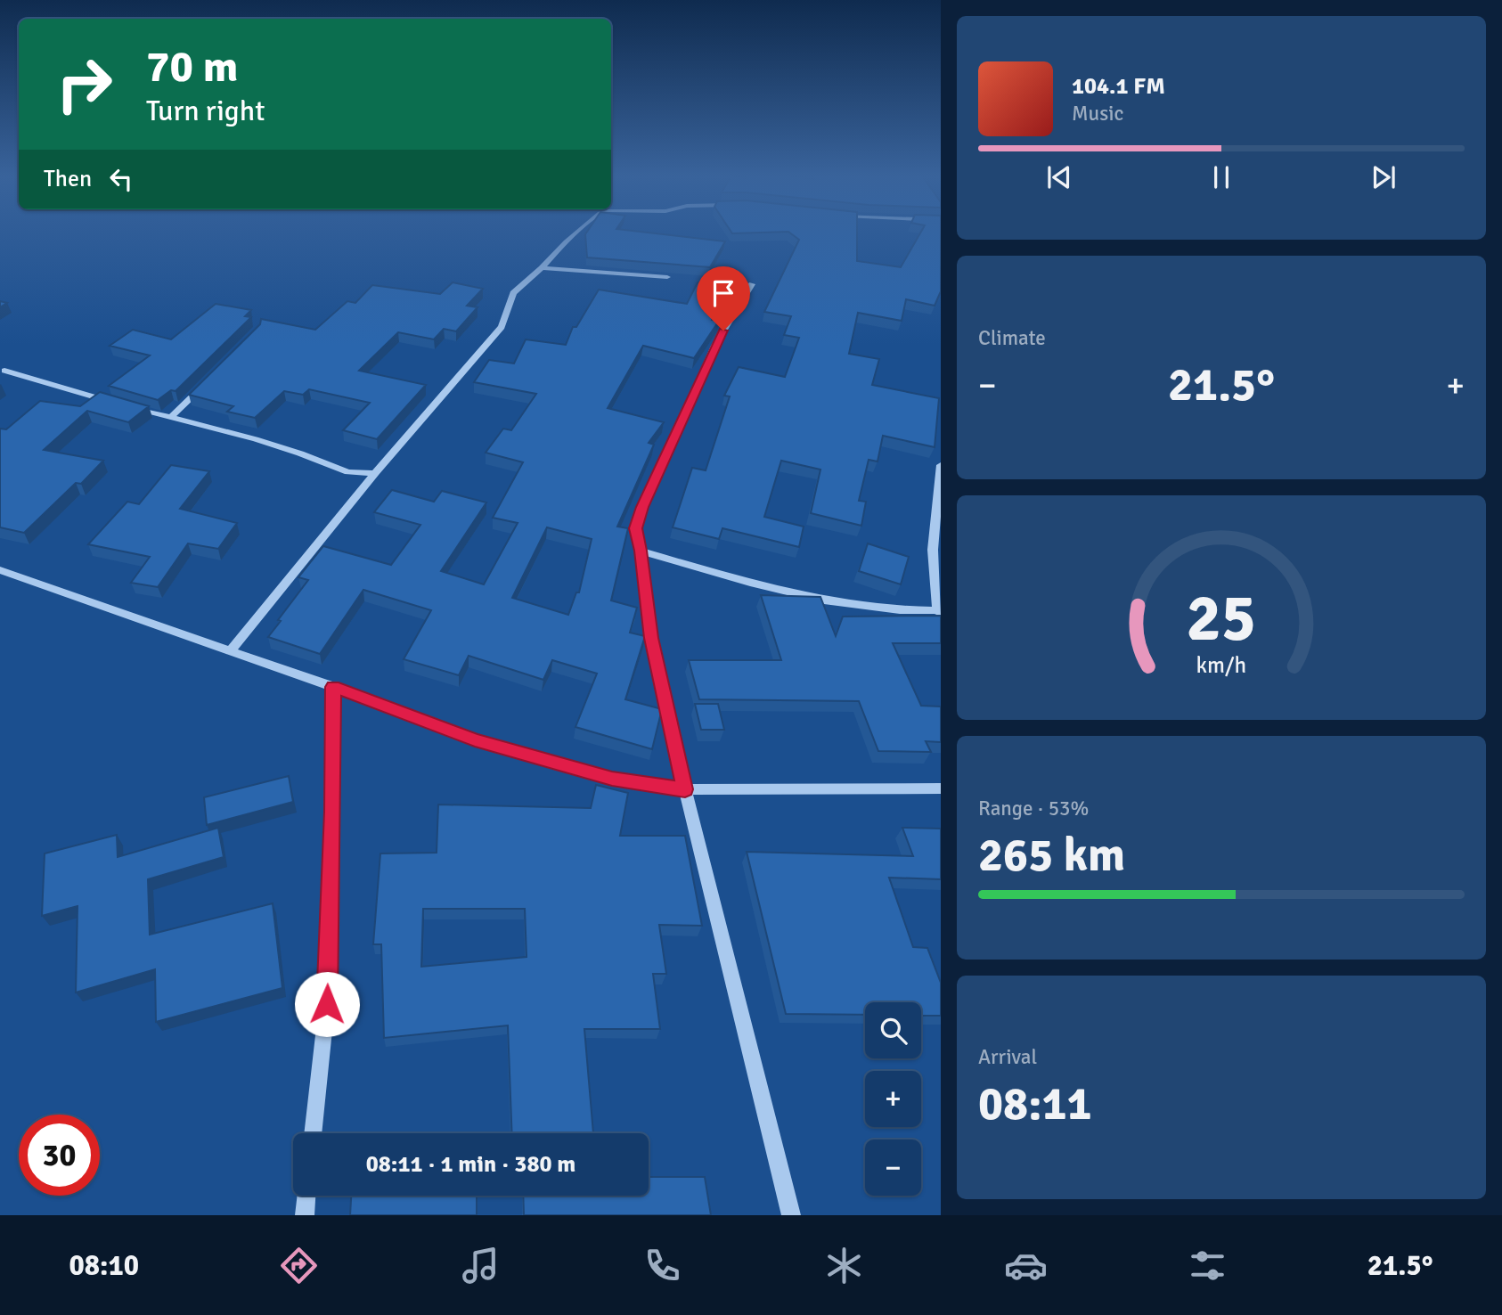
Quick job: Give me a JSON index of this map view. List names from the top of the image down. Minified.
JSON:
{"page":{"turn":["70 m","Turn right"],"song":["104.1 FM","Music"],"then":"Then","tile":["Climate",["Range · 53%","265 km"],["Arrival","08:11"]],"heat":["−","21.5°","+"],"map_buttons":["+","−"],"limit":"30","trip":"08:11 · 1 min · 380 m","tabs":["08:10","21.5°"],"gauge":["25","km/h"]}}
